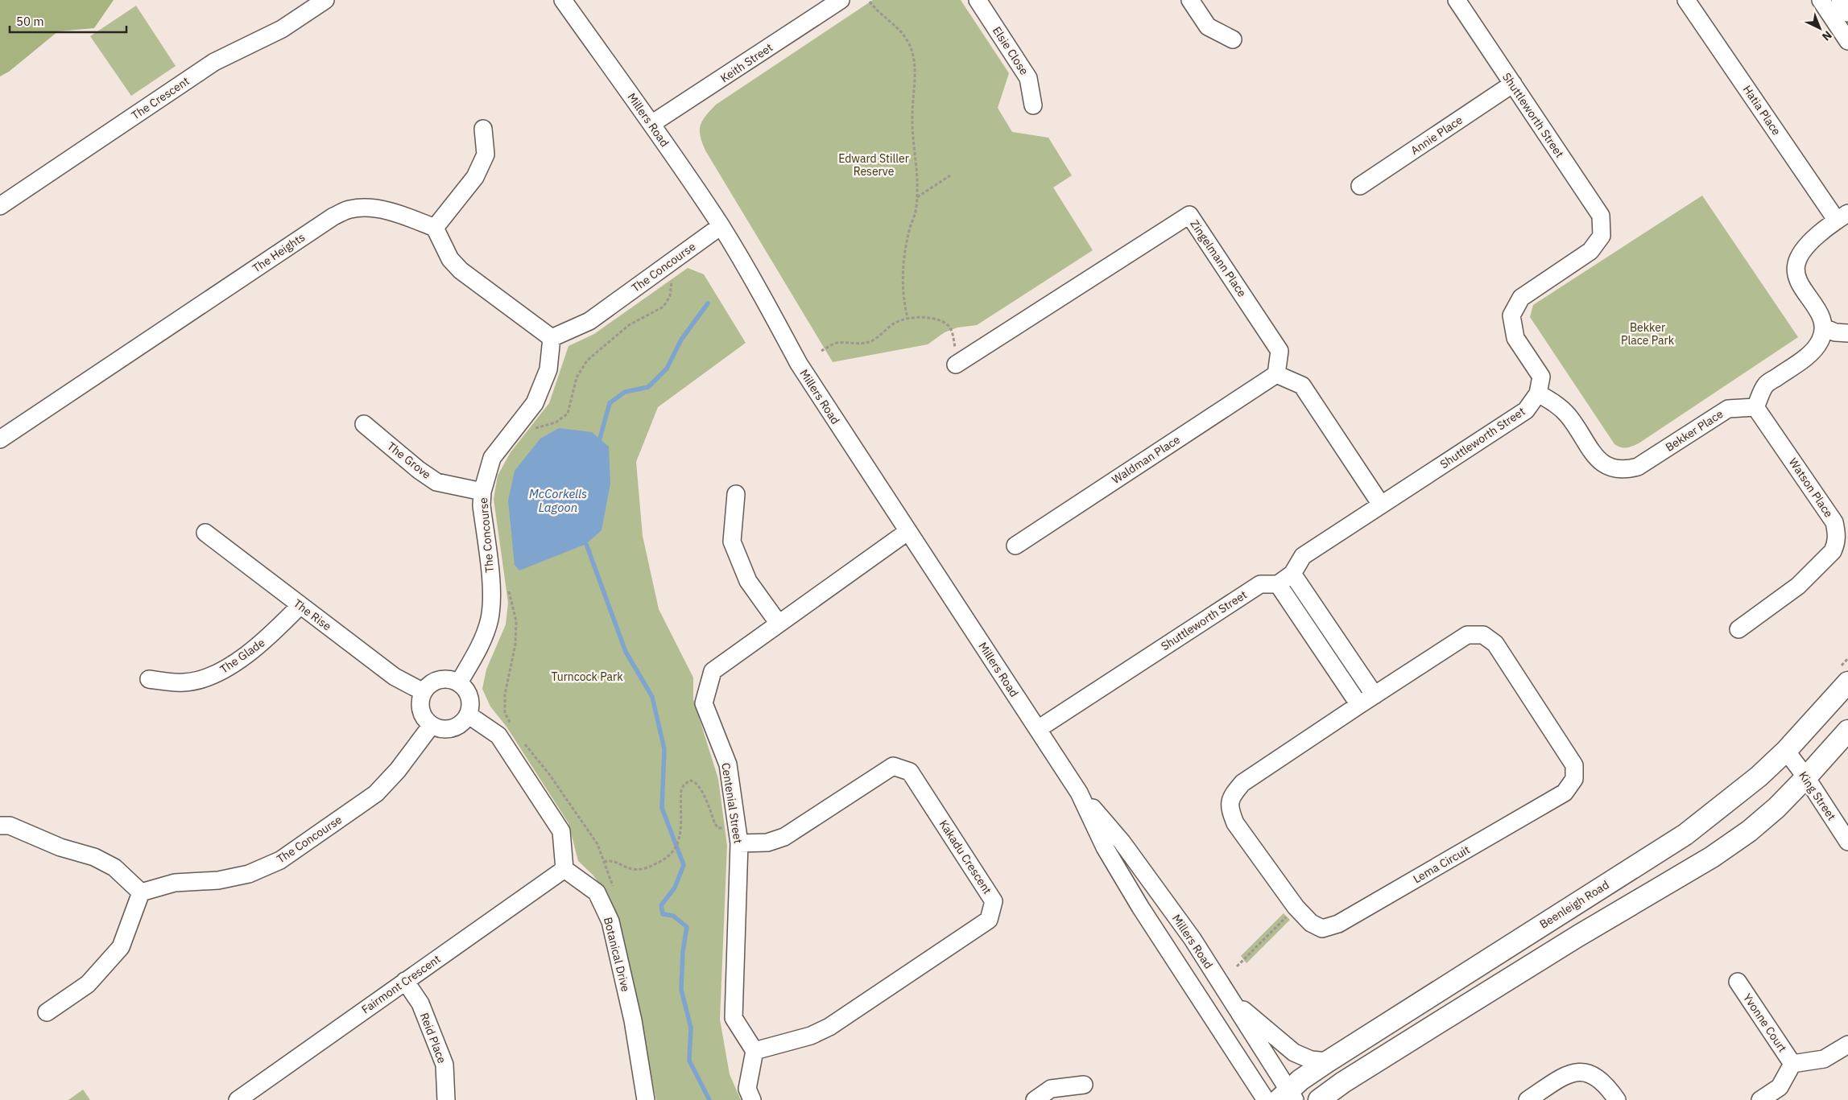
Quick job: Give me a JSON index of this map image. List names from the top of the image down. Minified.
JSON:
{"streets":{"main road":["Beenleigh Road"],"street":["Elsie Close","Keith Street","The Crescent","Hatia Place","Shuttleworth Street","Millers Road","Annie Place","The Heights","Zingelmann Place","The Concourse","Bekker Place","Waldman Place","The Grove","Watson Place","The Rise","The Glade","King Street","Centenial Street","Kakadu Crescent","Lema Circuit","Botanical Drive","Fairmont Crescent","Yvonne Court","Reid Place"]},"crossings":[["Keith Street","Millers Road"],["Shuttleworth Street","Millers Road"],["Shuttleworth Street","Annie Place"],["Shuttleworth Street","Bekker Place"],["Millers Road","The Concourse"],["Millers Road","Centenial Street"],["Millers Road","Beenleigh Road"],["Zingelmann Place","Waldman Place"],["The Concourse","The Grove"],["The Concourse","The Rise"],["Bekker Place","Watson Place"],["The Rise","The Glade"],["King Street","Beenleigh Road"],["Centenial Street","Kakadu Crescent"],["Botanical Drive","Fairmont Crescent"],["Fairmont Crescent","Reid Place"]],"water":["McCorkells Lagoon"],"parks":["Edward Stiller Reserve","Bekker Place Park","Turncock Park"],"scale_bar":"50 m","north":"bottom right"}
